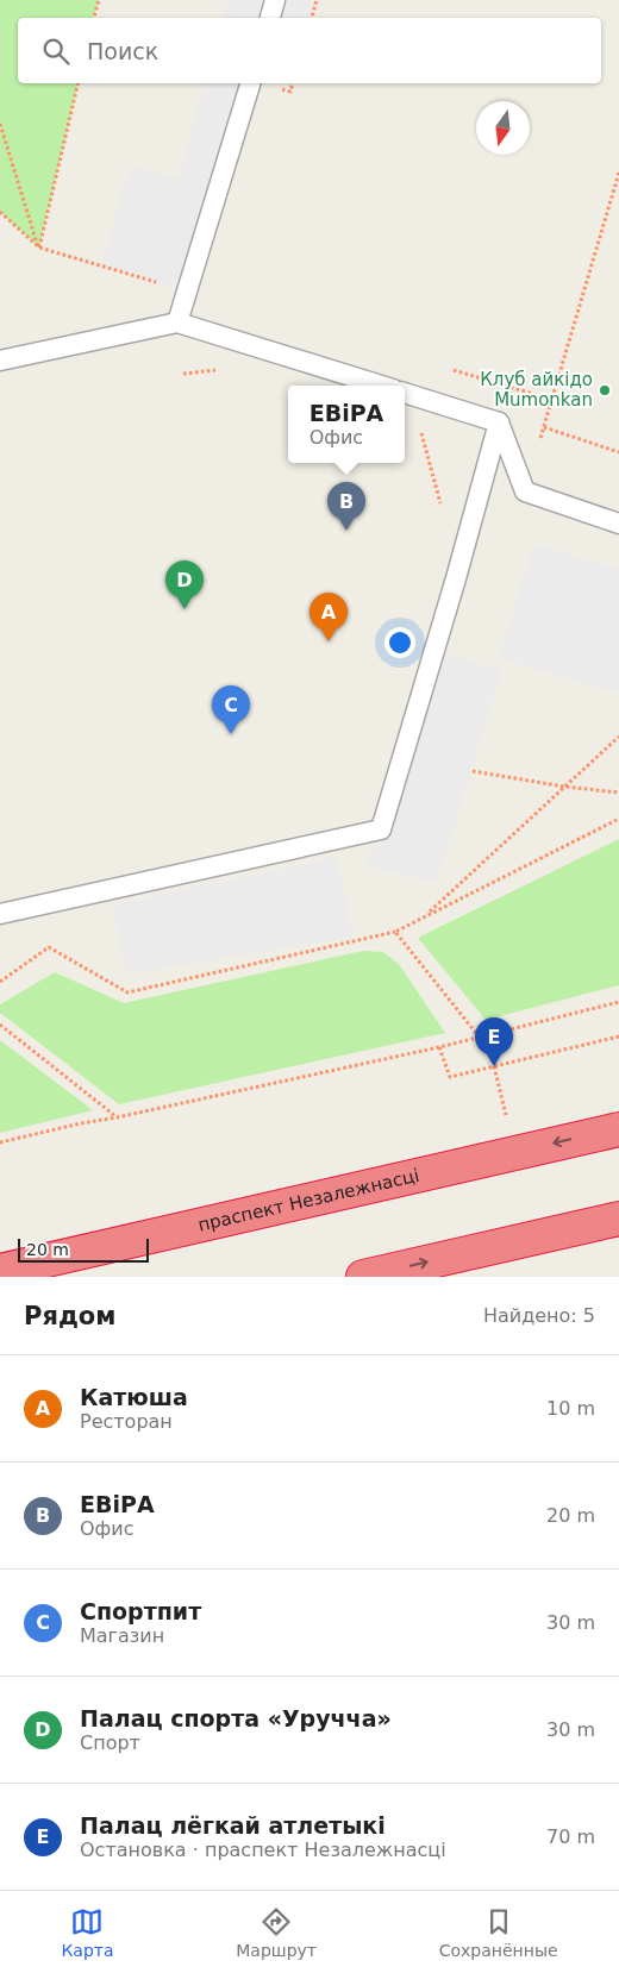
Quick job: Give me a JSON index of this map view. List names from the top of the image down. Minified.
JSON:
{"streets":{"highway":["праспект Незалежнасці"]},"places":["Клуб айкідо Mumonkan"],"scale_bar":"20 m","north":"bottom","page":{"search":"Поиск","popup":["ЕВіРА","Офис"],"pins":["B","D","A","C","E"],"scale":"20 m","heading":["Рядом","Найдено: 5"],"list":[{"mark":"A","name":"Катюша","note":"Ресторан","value":"10 m"},{"mark":"B","name":"ЕВіРА","note":"Офис","value":"20 m"},{"mark":"C","name":"Спортпит","note":"Магазин","value":"30 m"},{"mark":"D","name":"Палац спорта «Уручча»","note":"Спорт","value":"30 m"},{"mark":"E","name":"Палац лёгкай атлетыкі","note":"Остановка · праспект Незалежнасці","value":"70 m"}],"nav":["Карта","Маршрут","Сохранённые"]}}
